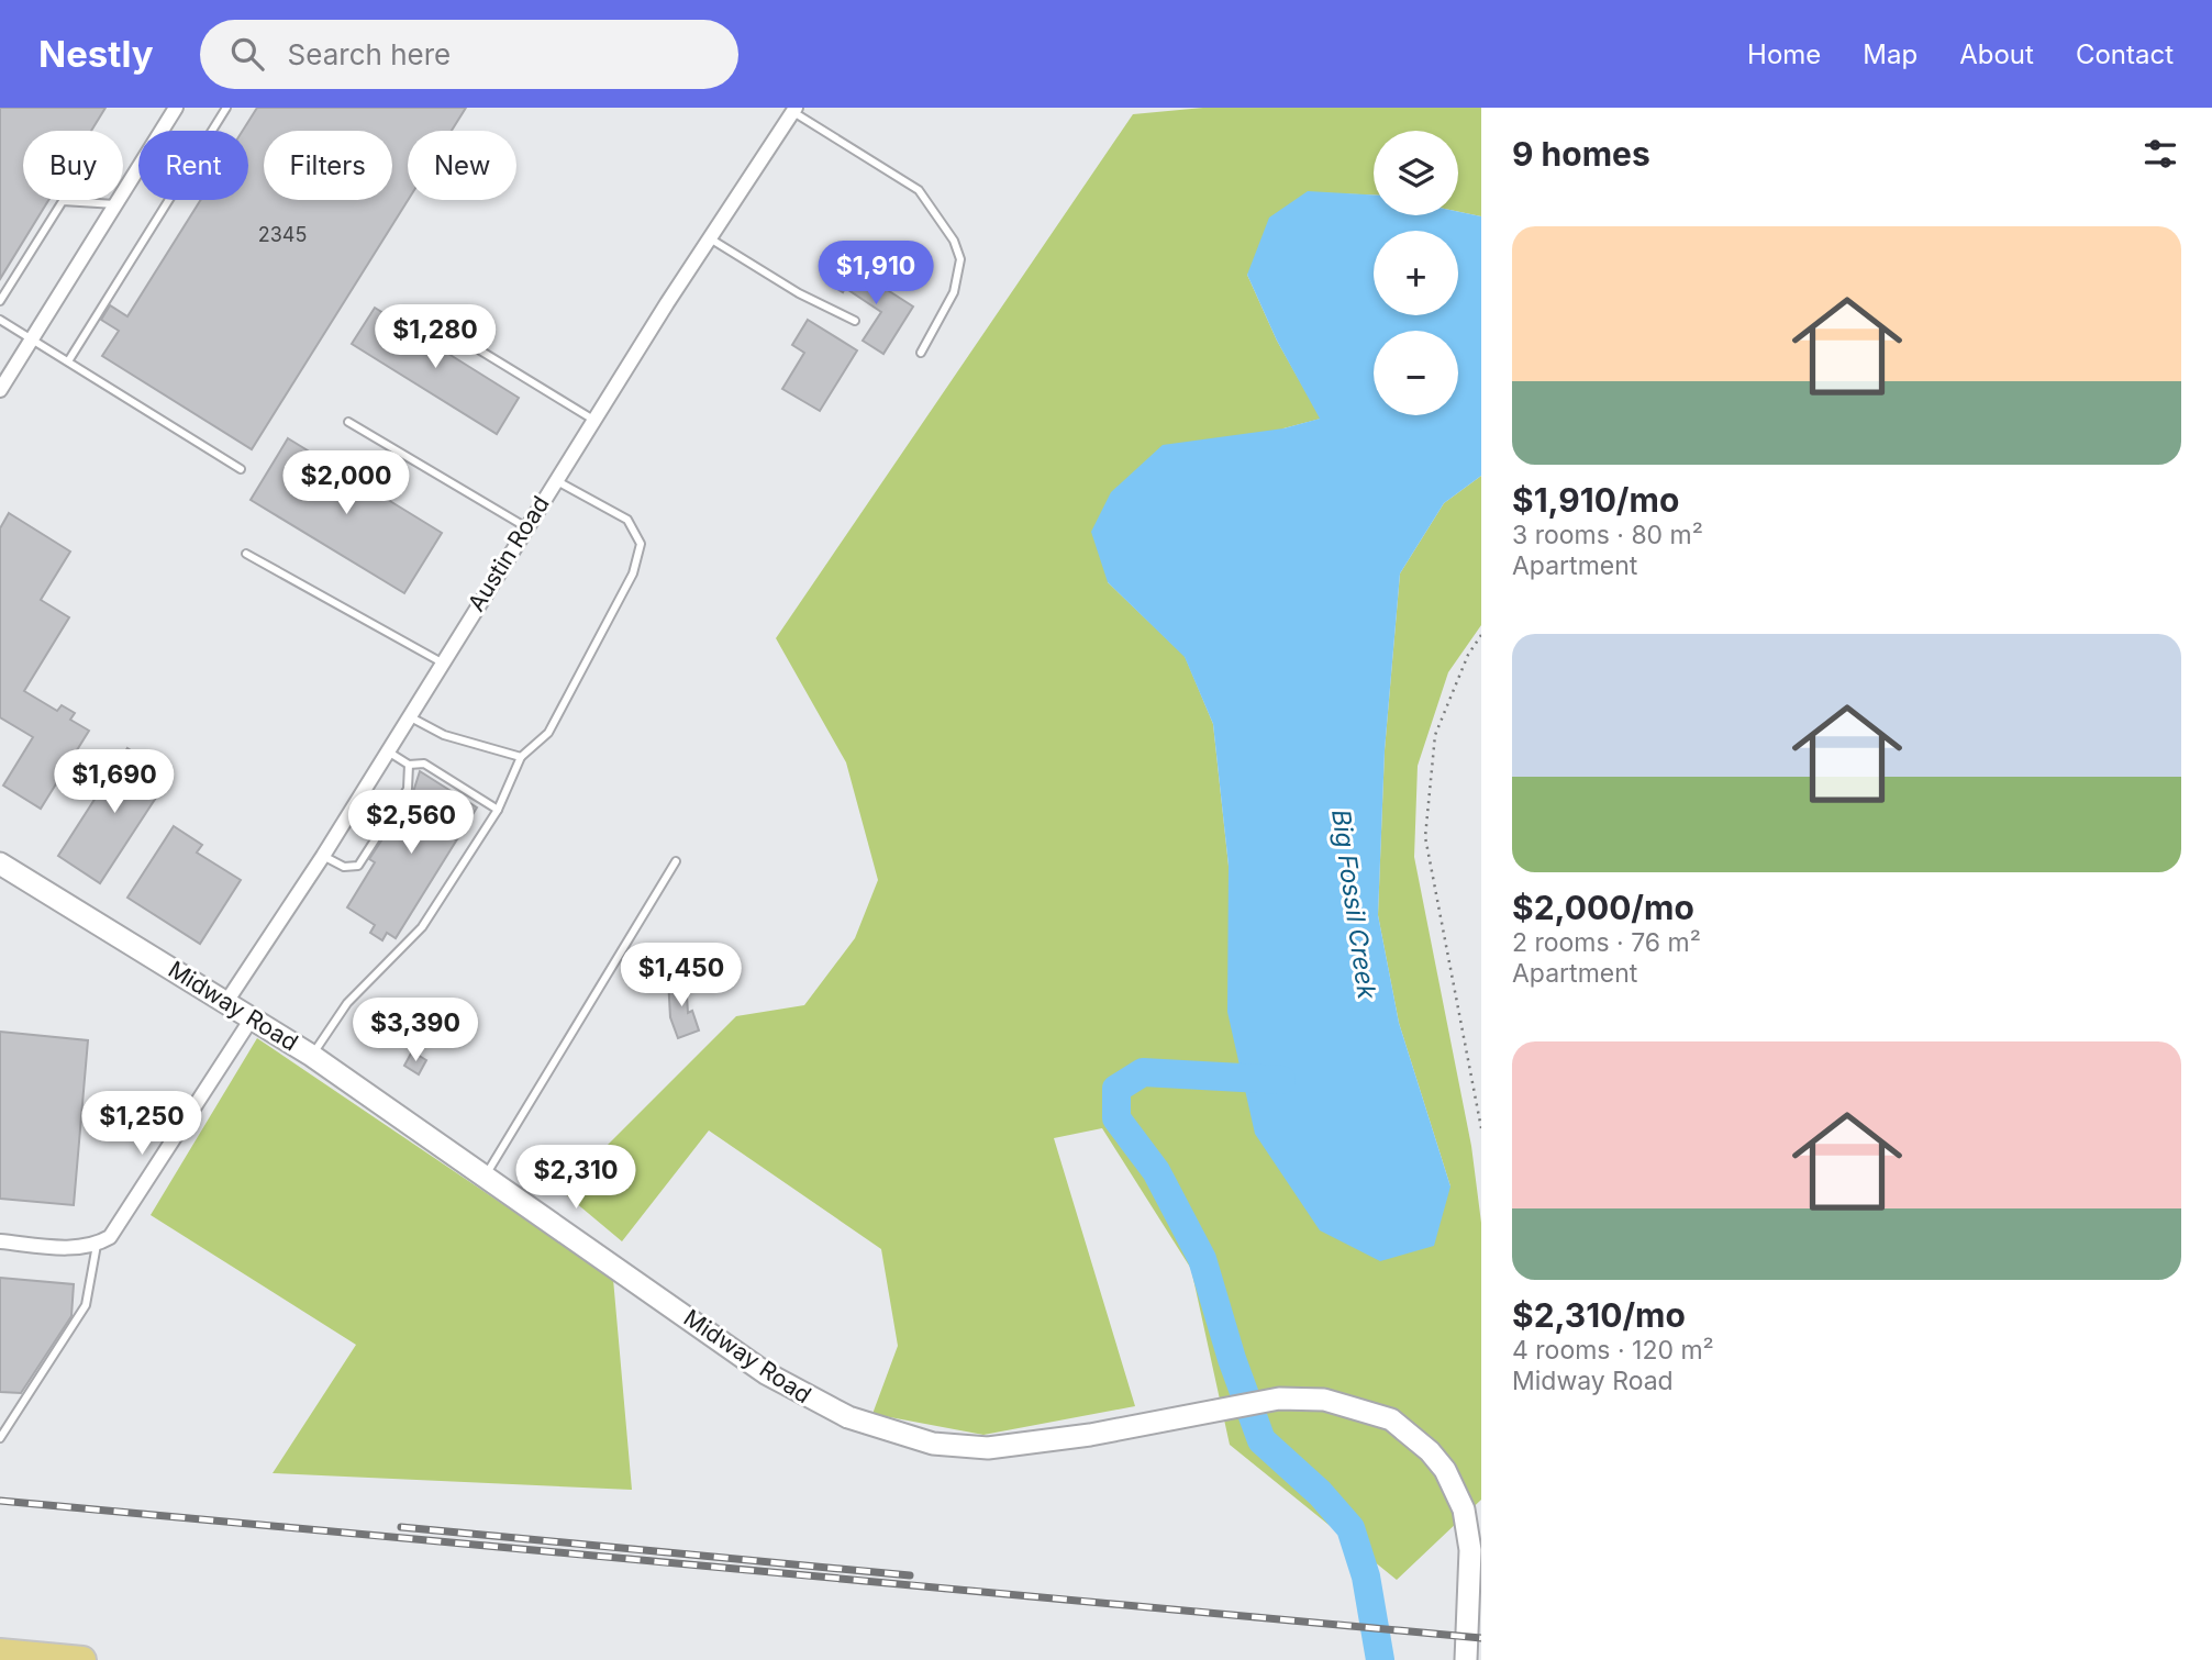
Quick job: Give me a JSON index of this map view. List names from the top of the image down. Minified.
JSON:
{"streets":{"main road":["Midway Road"],"street":["Austin Road"]},"crossings":[["Austin Road","Midway Road"]],"water":["Big Fossil Creek"],"house_numbers":["2345"],"page":{"header":"Nestly","search":"Search here","nav":["Home","Map","About","Contact"],"heading":"9 homes","map_buttons":["+","−"],"chip":["Buy","Rent","Filters","New"],"list":[{"name":"$1,910/mo","note":"3 rooms · 80 m² · Apartment"},{"name":"$2,000/mo","note":"2 rooms · 76 m² · Apartment"},{"name":"$2,310/mo","note":"4 rooms · 120 m² · Midway Road"}],"price":["$1,910","$1,280","$2,000","$1,690","$2,560","$1,450","$3,390","$1,250","$2,310"]}}
